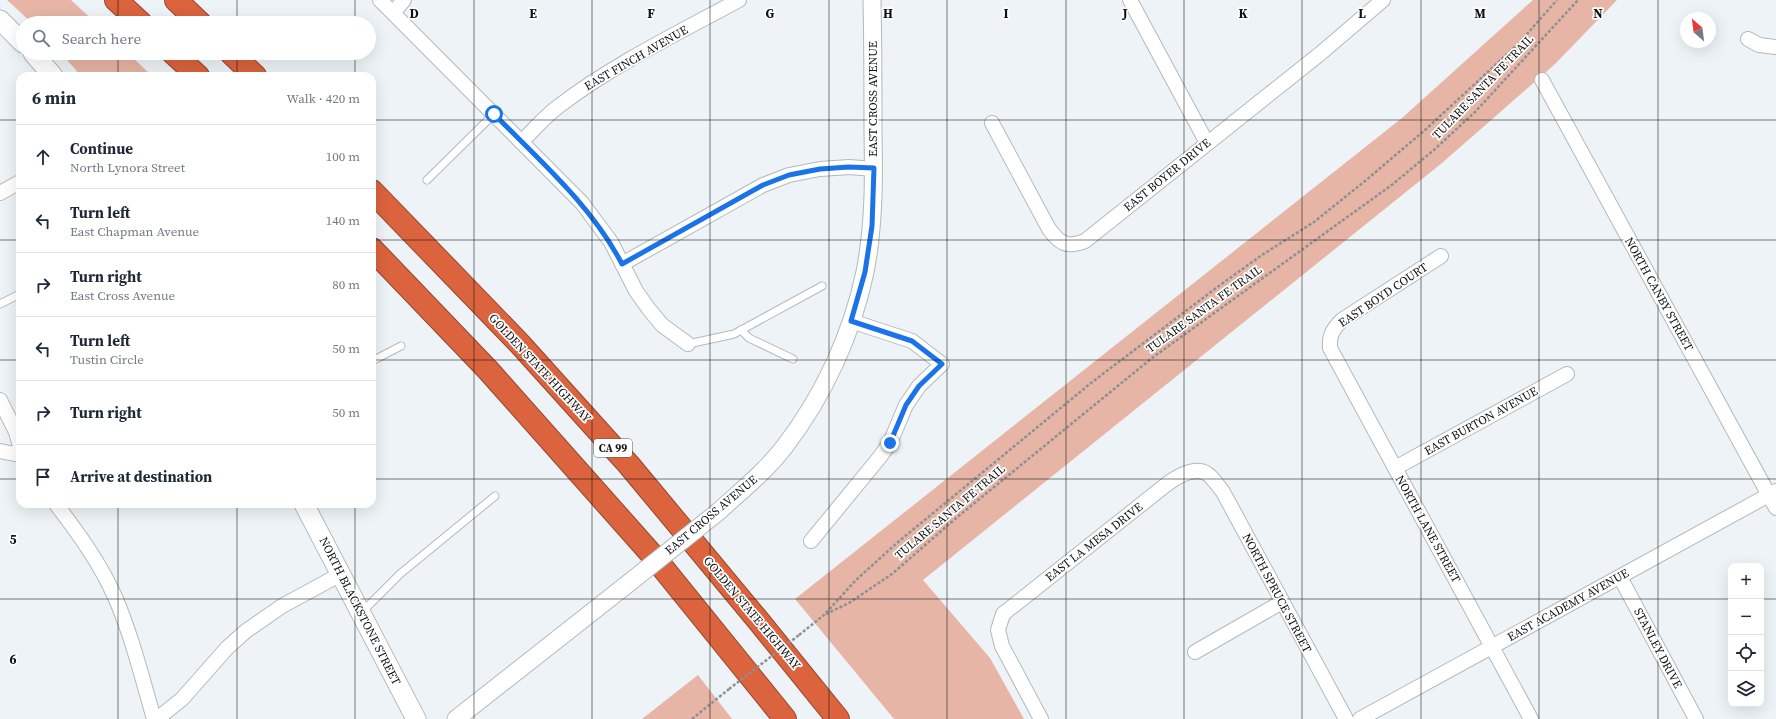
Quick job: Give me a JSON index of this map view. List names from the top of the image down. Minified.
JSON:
{"streets":{"highway":["GOLDEN STATE HIGHWAY","CA 99"],"main road":["NORTH BLACKSTONE STREET"],"street":["EAST FINCH AVENUE","EAST CROSS AVENUE","EAST BOYER DRIVE","NORTH CANBY STREET","EAST BOYD COURT","EAST BURTON AVENUE","NORTH LANE STREET","EAST LA MESA DRIVE","NORTH SPRUCE STREET","EAST ACADEMY AVENUE","STANLEY DRIVE"],"path":["TULARE SANTA FE TRAIL"]},"crossings":[["NORTH CANBY STREET","EAST ACADEMY AVENUE"],["EAST BOYD COURT","NORTH LANE STREET"],["EAST BURTON AVENUE","NORTH LANE STREET"],["NORTH LANE STREET","EAST ACADEMY AVENUE"],["EAST LA MESA DRIVE","NORTH SPRUCE STREET"],["EAST ACADEMY AVENUE","STANLEY DRIVE"]],"north":"top left","page":{"search":"Search here","heading":["6 min","Walk · 420 m"],"list":[["Continue","North Lynora Street","100 m"],["Turn left","East Chapman Avenue","140 m"],["Turn right","East Cross Avenue","80 m"],["Turn left","Tustin Circle","50 m"],["Turn right","50 m"],"Arrive at destination"],"map_buttons":["+","−"]},"grid":{"columns":["D","E","F","G","H","I","J","K","L","M","N"],"rows":["5","6"]}}
